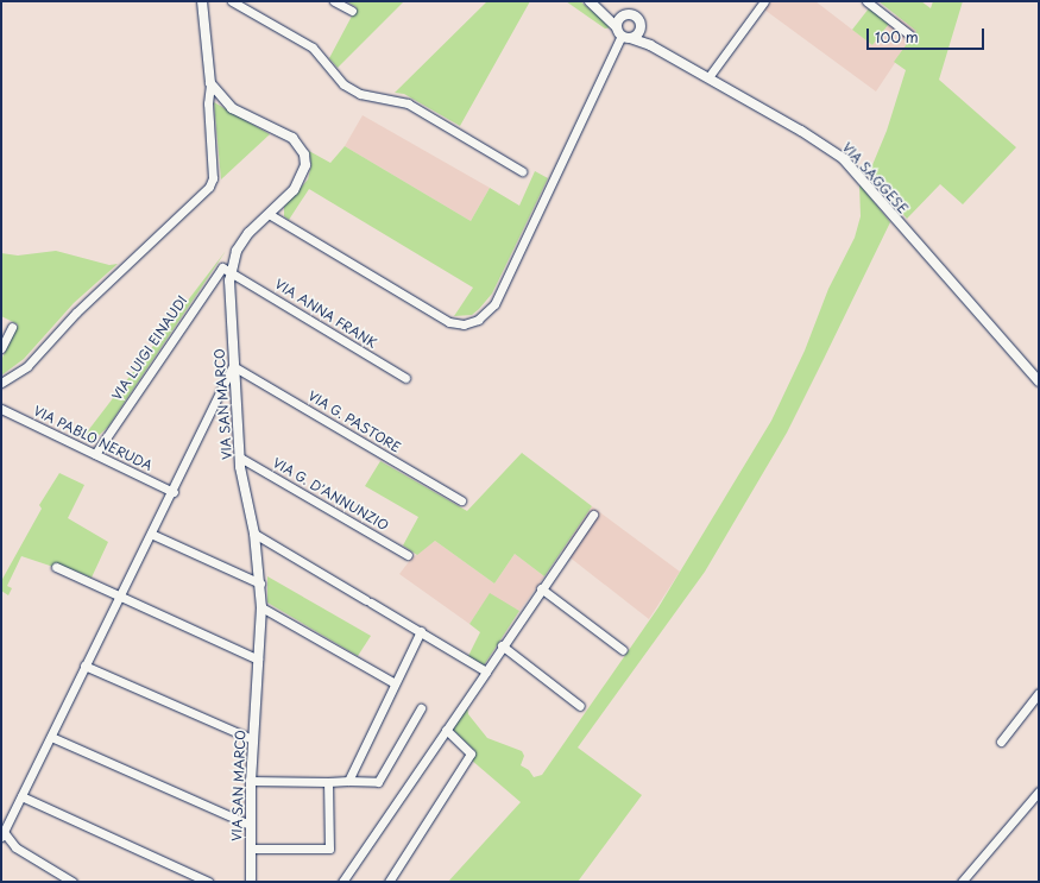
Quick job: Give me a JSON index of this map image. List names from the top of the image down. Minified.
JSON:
{"streets":{"main road":["VIA SAGGESE","VIA SAN MARCO"],"street":["VIA ANNA FRANK","VIA LUIGI EINAUDI","VIA G. PASTORE","VIA PABLO NERUDA","VIA G. D'ANNUNZIO"]},"crossings":[["VIA ANNA FRANK","VIA LUIGI EINAUDI"],["VIA ANNA FRANK","VIA SAN MARCO"],["VIA LUIGI EINAUDI","VIA SAN MARCO"],["VIA LUIGI EINAUDI","VIA PABLO NERUDA"],["VIA SAN MARCO","VIA G. PASTORE"],["VIA SAN MARCO","VIA G. D'ANNUNZIO"]],"scale_bar":"100 m"}
